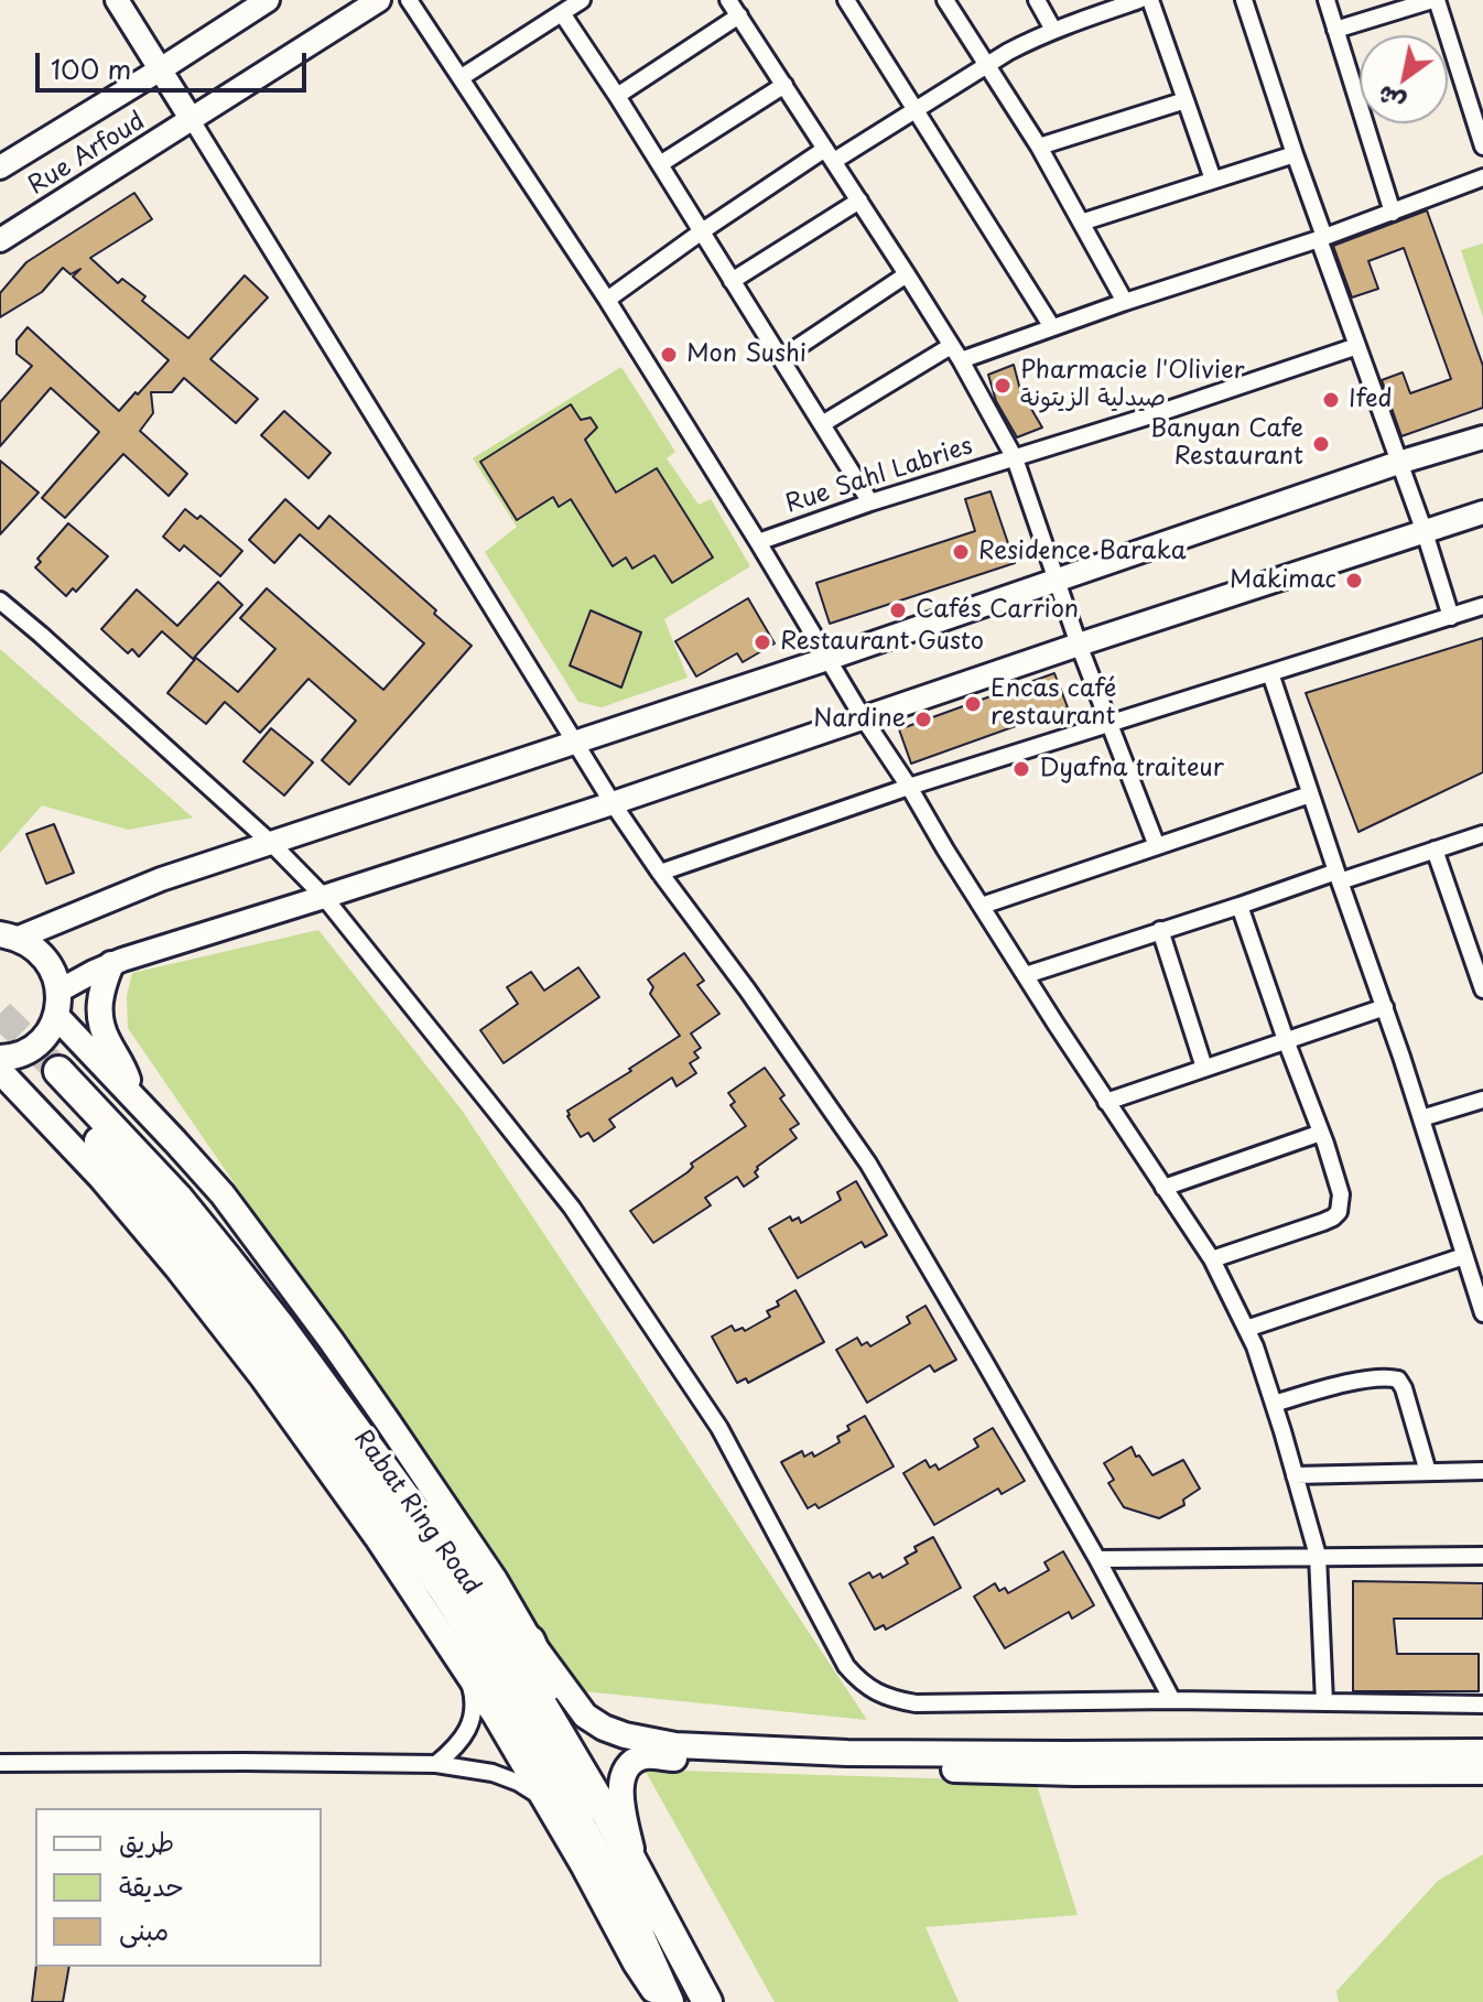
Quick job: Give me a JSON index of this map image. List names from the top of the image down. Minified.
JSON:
{"streets":{"highway":["Rabat Ring Road"],"street":["Rue Arfoud","Rue Sahl Labries"]},"places":["Mon Sushi","Pharmacie l'Olivier صيدلية الزيتونة","Ifed","Banyan Cafe Restaurant","Residence Baraka","Makimac","Cafés Carrion","Restaurant Gusto","Encas café restaurant","Nardine","Dyafna traiteur"],"legend":["طريق","حديقة","مبنى"],"scale_bar":"100 m","north":"bottom left"}
